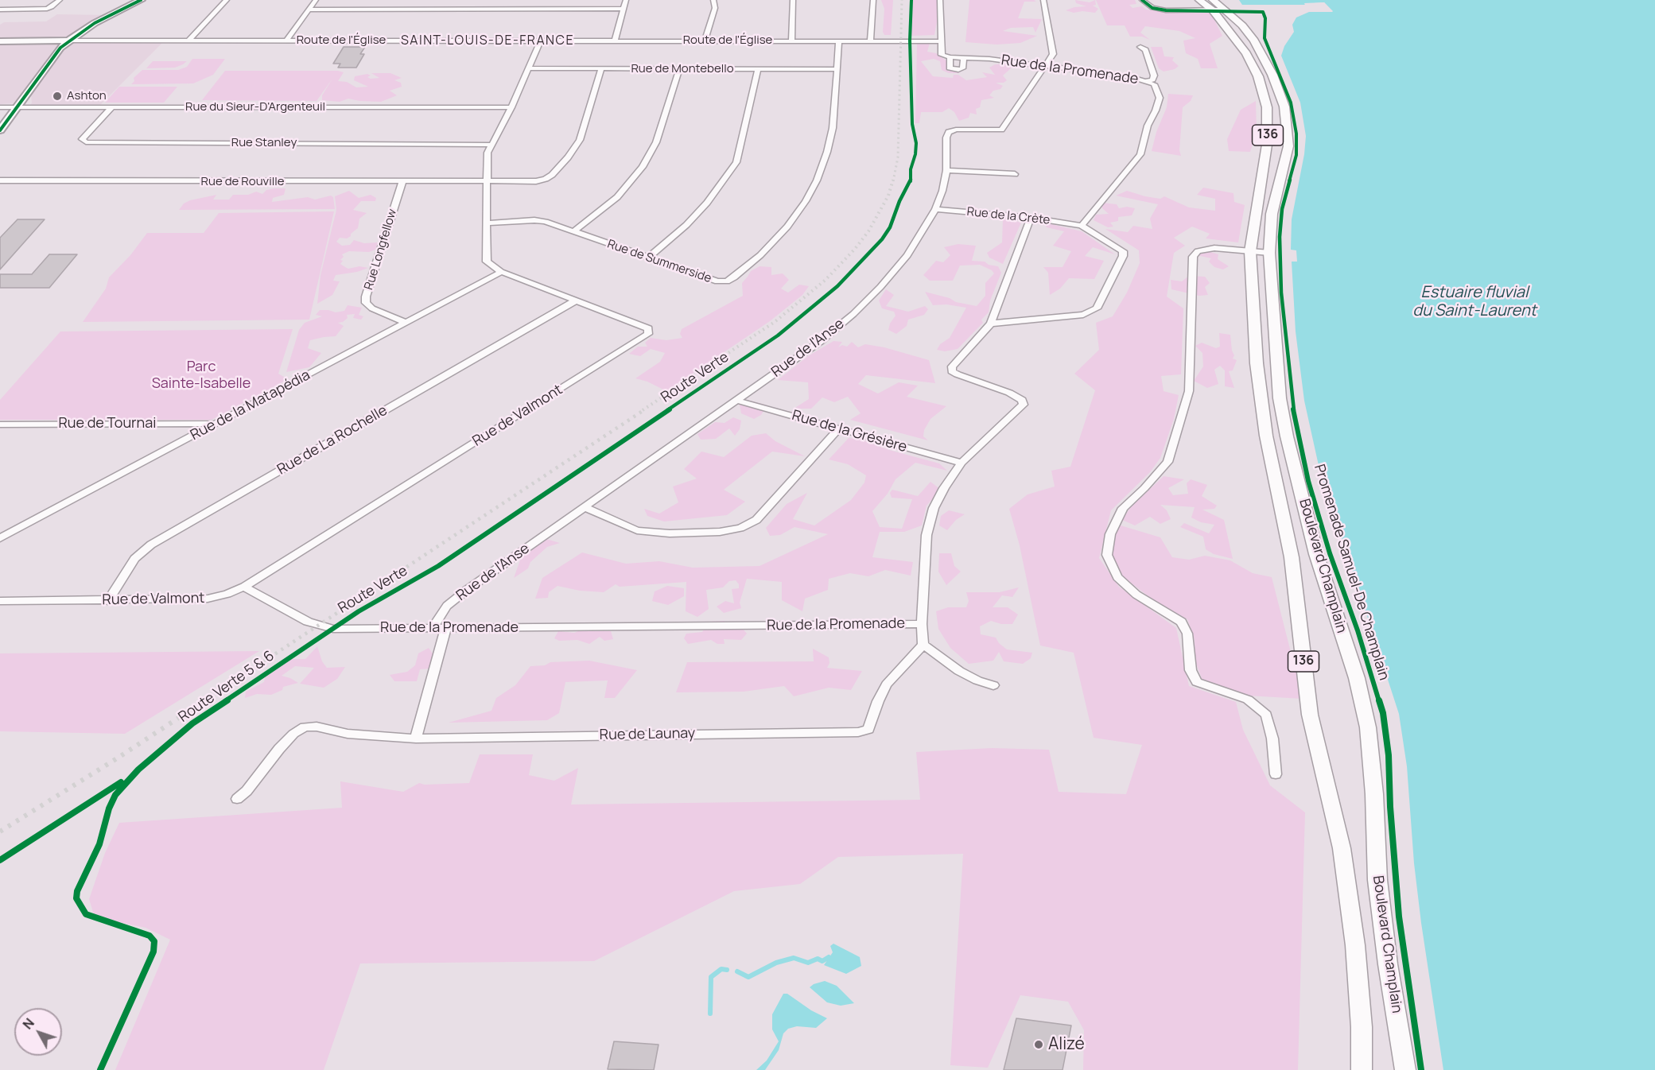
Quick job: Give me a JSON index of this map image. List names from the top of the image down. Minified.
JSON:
{"streets":{"main road":["136","Boulevard Champlain"],"street":["Route de l'Église","Rue de Montebello","Rue de la Promenade","Rue du Sieur-D'Argenteuil","Rue Stanley","Rue de Rouville","Rue de la Crète","Rue Longfellow","Rue de Summerside","Rue de l'Anse","Rue de la Matapédia","Rue de Valmont","Rue de Tournai","Rue de la Grésière","Rue de La Rochelle","Rue de Launay"],"cycle path":["Route Verte","Promenade Samuel-De Champlain"]},"crossings":[["Route de l'Église","Rue de la Promenade"],["Route de l'Église","Rue de Summerside"],["Route de l'Église","Rue de Valmont"],["Rue de Montebello","Rue de Rouville"],["Rue de Montebello","Rue de Summerside"],["Rue de Montebello","Rue de Valmont"],["Rue de la Promenade","Rue de la Crète"],["Rue de la Promenade","Rue de l'Anse"],["Rue de la Promenade","Rue de Valmont"],["Rue de la Promenade","Rue de la Grésière"],["Rue du Sieur-D'Argenteuil","Rue Stanley"],["Rue du Sieur-D'Argenteuil","Rue de Valmont"],["Rue Stanley","Rue de Valmont"],["Rue de Rouville","Rue Longfellow"],["Rue de Rouville","Rue de Valmont"],["Rue de la Crète","Rue de l'Anse"],["Rue Longfellow","Rue de la Matapédia"],["Rue de Summerside","Rue de Valmont"],["Rue de l'Anse","Rue de la Grésière"],["Rue de la Matapédia","Rue de Valmont"],["Rue de la Matapédia","Rue de Tournai"],["Rue de Valmont","Rue de La Rochelle"]],"districts":["SAINT-LOUIS-DE-FRANCE"],"water":["Estuaire fluvial du Saint-Laurent"],"parks":["Parc Sainte-Isabelle"],"places":["Ashton","Alizé"],"north":"top left"}
